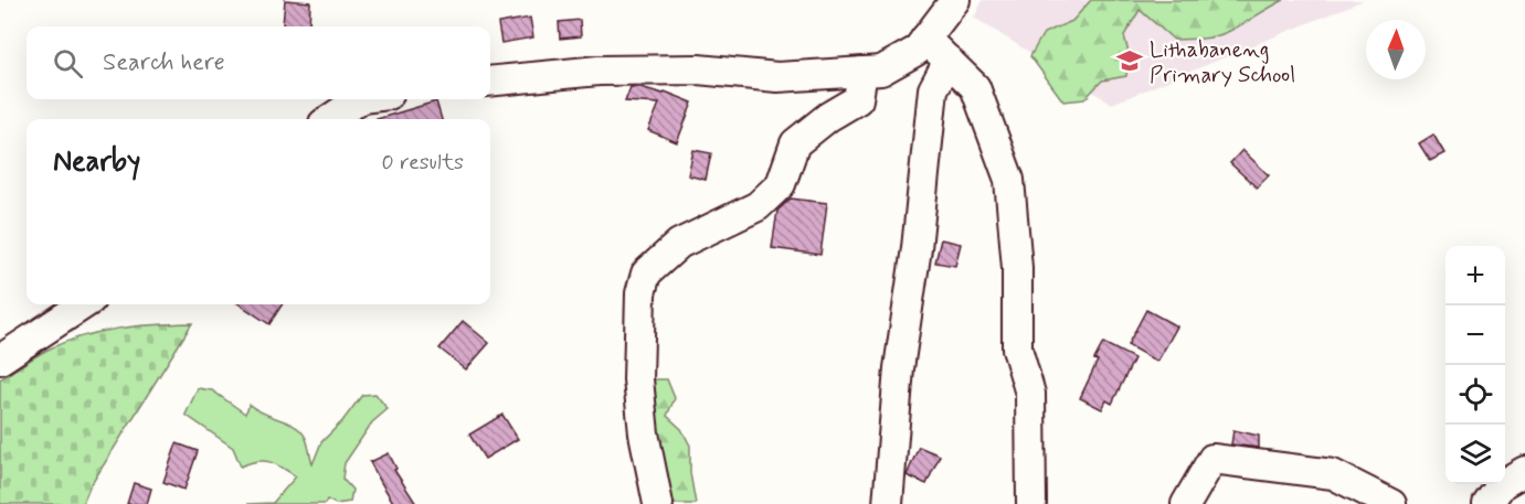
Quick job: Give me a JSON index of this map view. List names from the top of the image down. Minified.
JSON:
{"places":{"school or university":["Lithabaneng Primary School"]},"north":"top","page":{"search":"Search here","heading":["Nearby","0 results"],"map_buttons":["+","−"]}}
